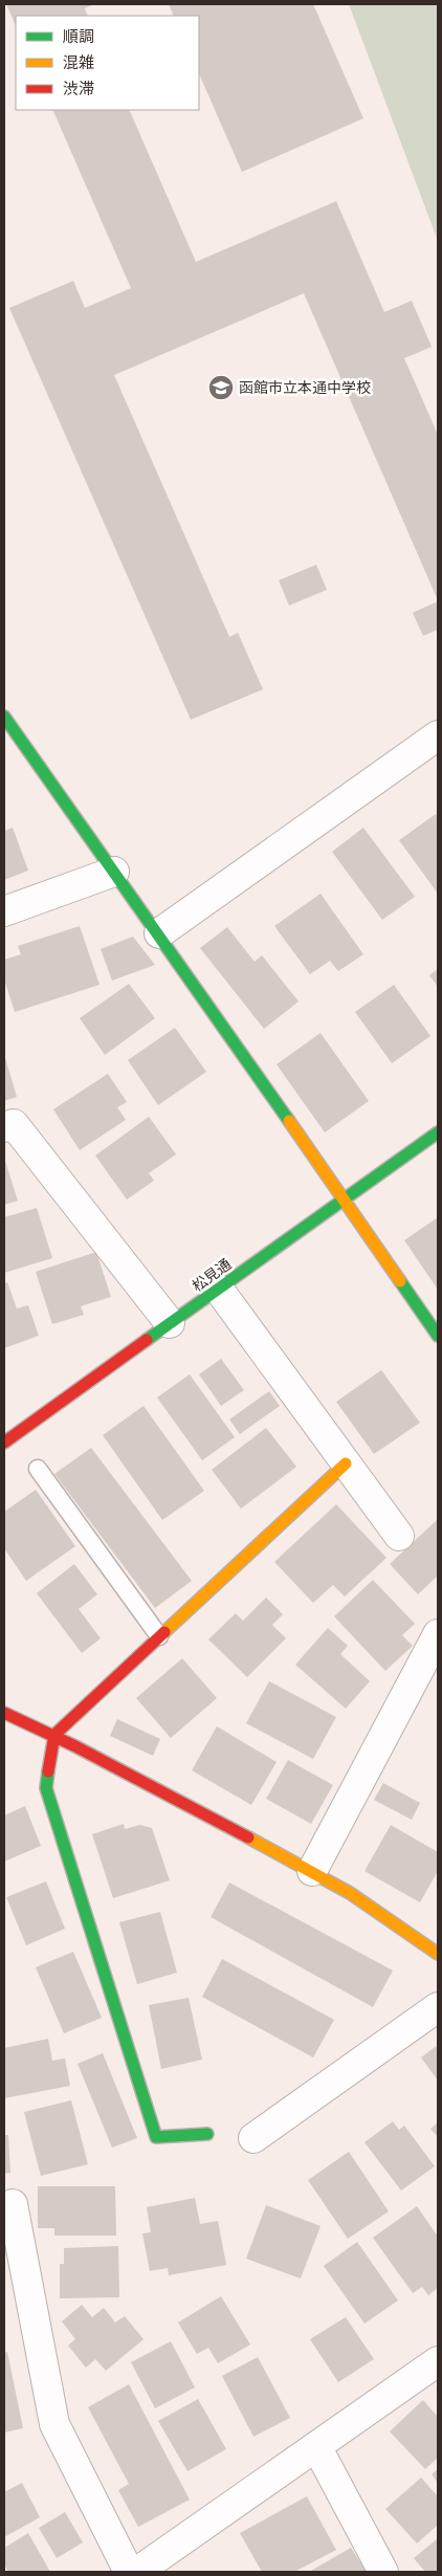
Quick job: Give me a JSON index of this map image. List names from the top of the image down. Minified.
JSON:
{"streets":{"street":["松見通"]},"places":{"school or university":["函館市立本通中学校"]},"legend":["順調","混雑","渋滞"]}
